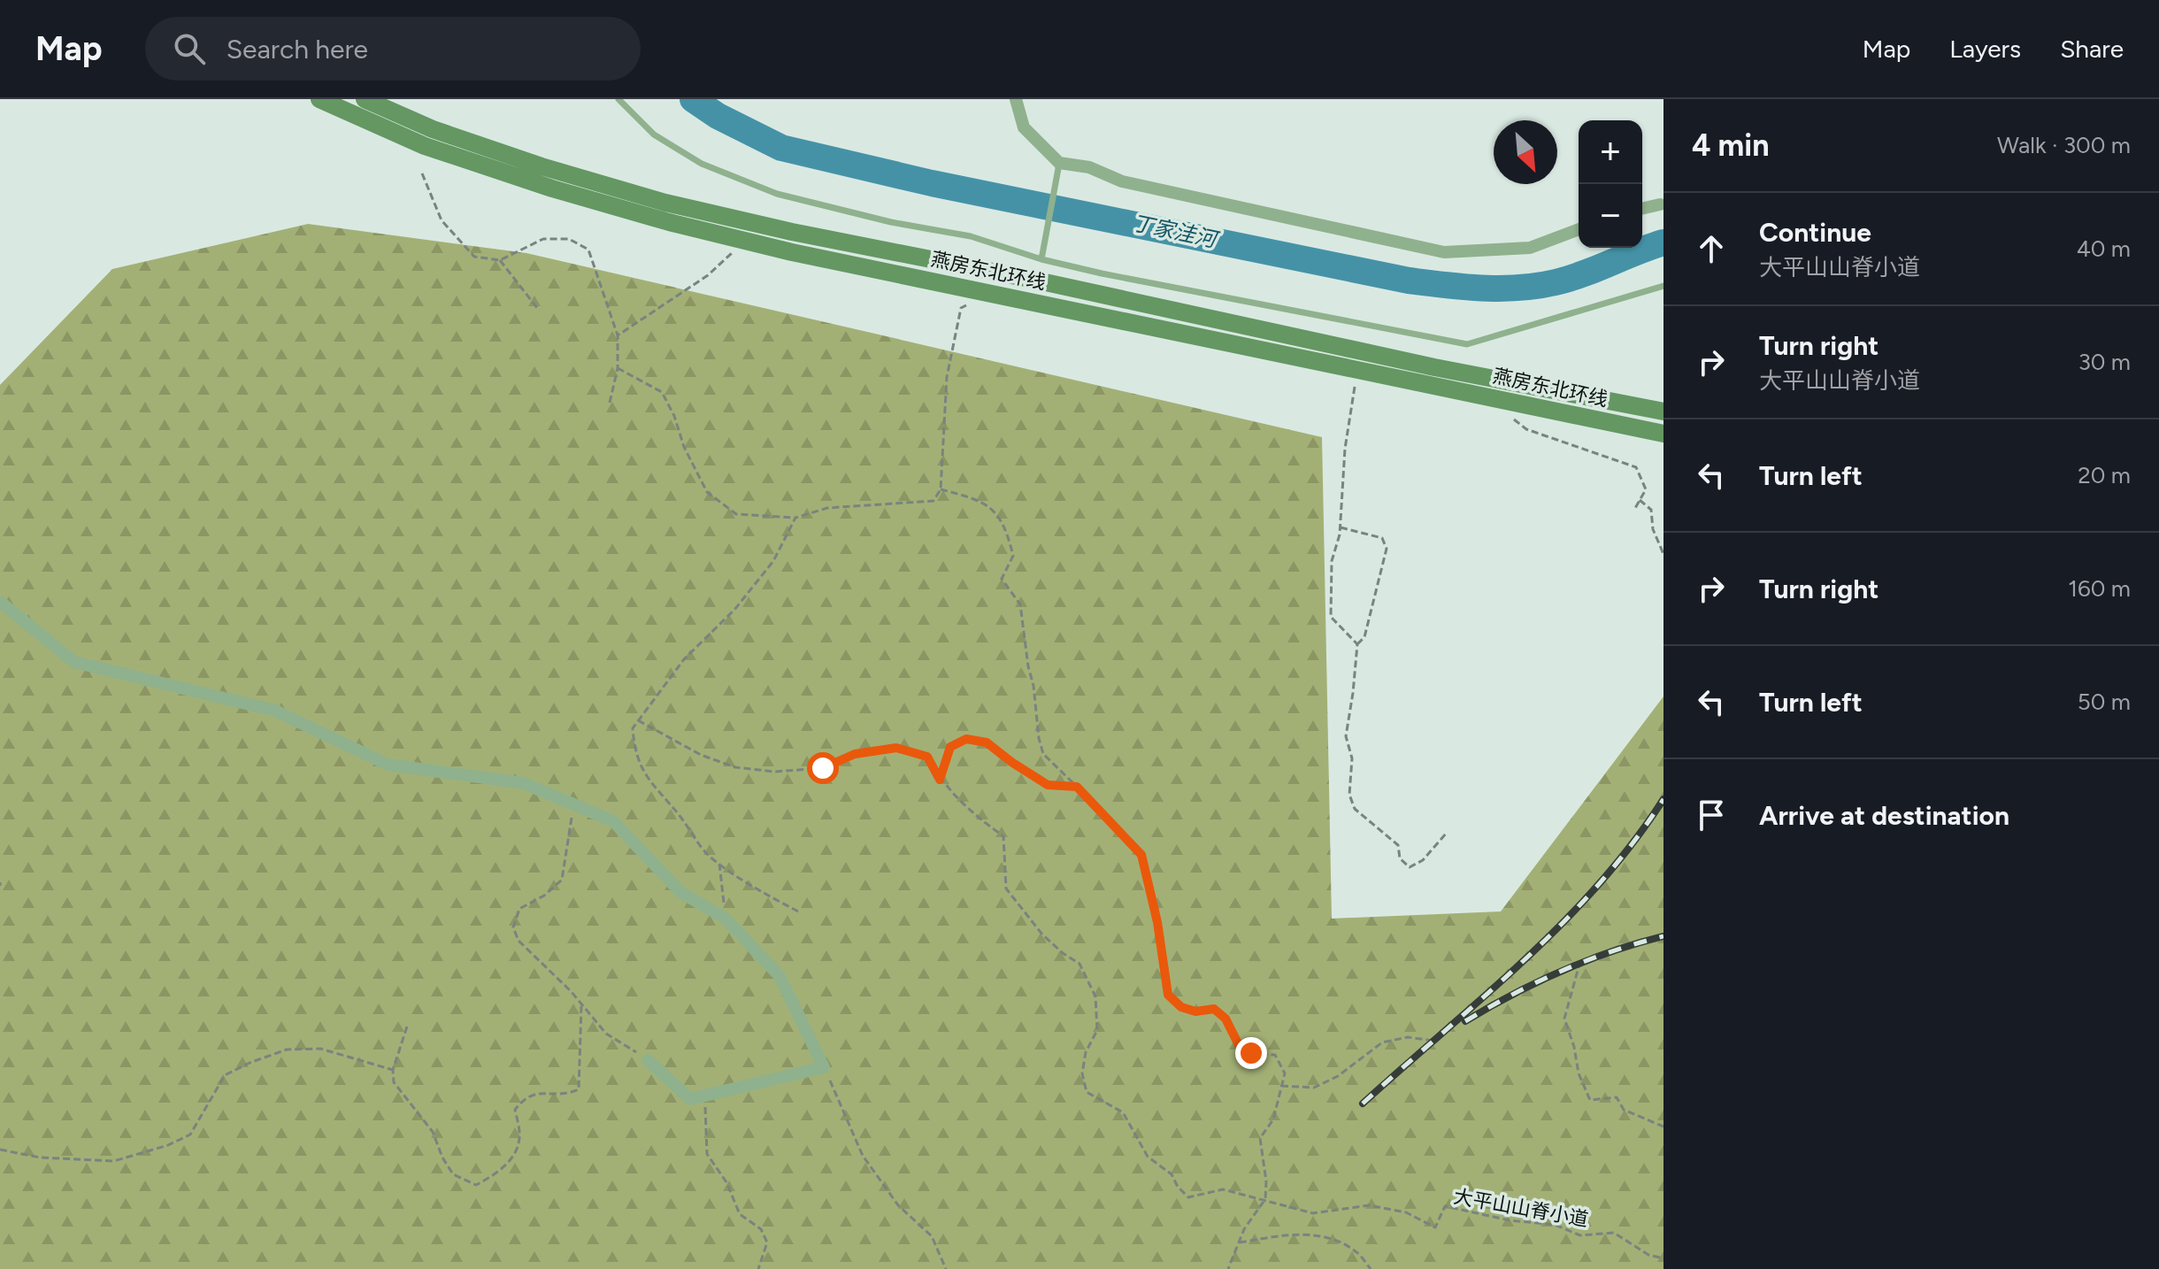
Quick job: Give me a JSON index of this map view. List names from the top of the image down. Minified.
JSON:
{"streets":{"main road":["燕房东北环线"],"path":["大平山山脊小道"]},"water":["丁家洼河"],"north":"bottom right","page":{"header":"Map","search":"Search here","nav":["Map","Layers","Share"],"heading":["4 min","Walk · 300 m"],"map_buttons":["+","−"],"list":[["Continue","大平山山脊小道","40 m"],["Turn right","大平山山脊小道","30 m"],["Turn left","20 m"],["Turn right","160 m"],["Turn left","50 m"],"Arrive at destination"]}}
